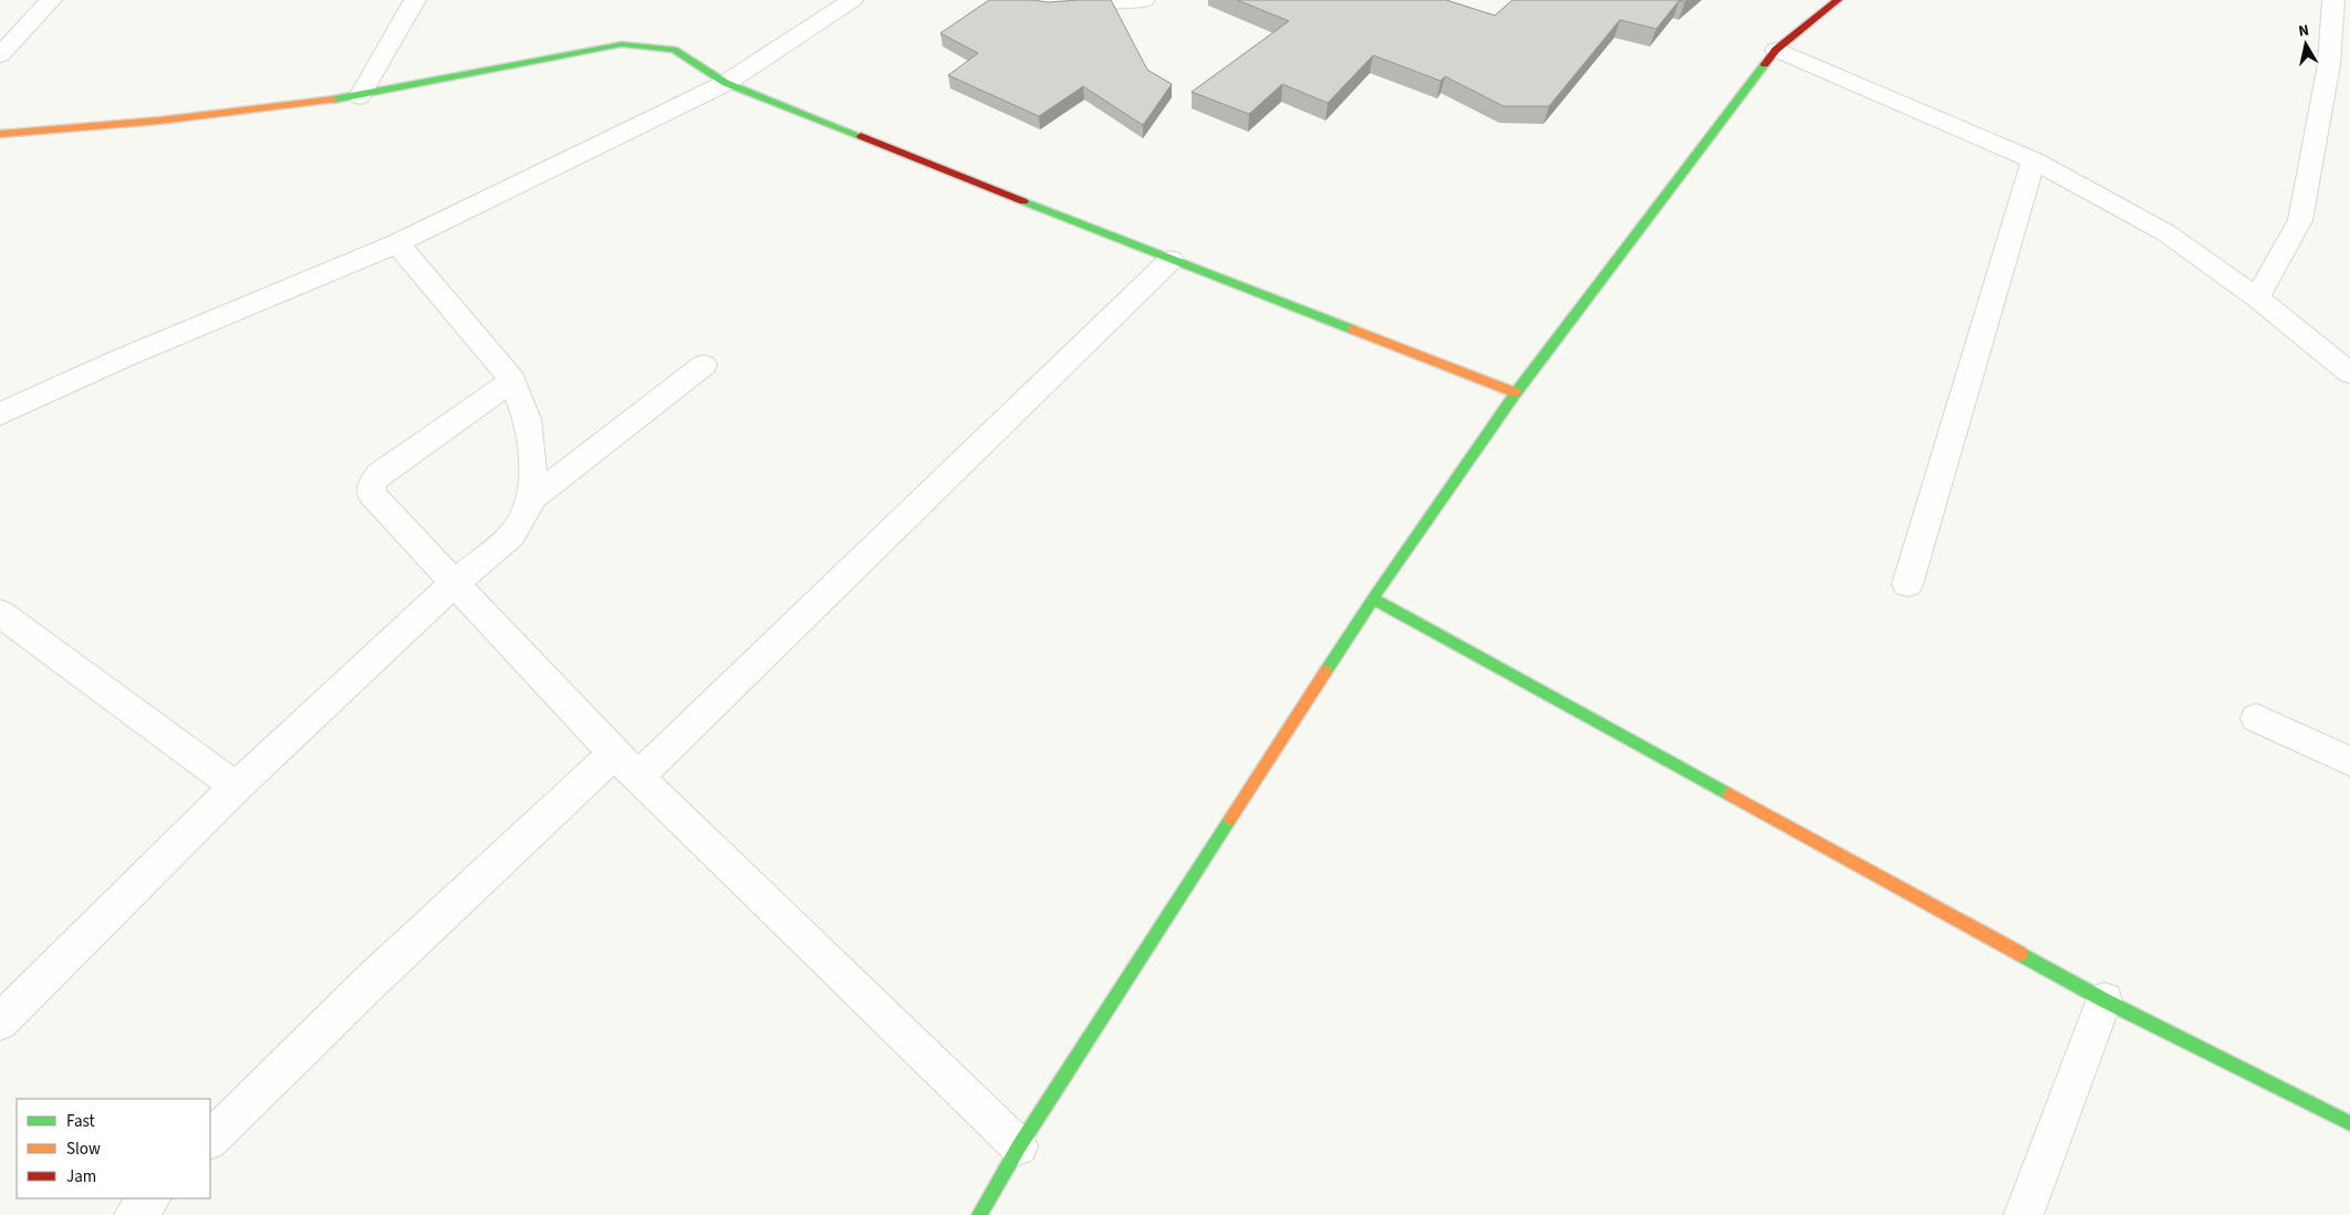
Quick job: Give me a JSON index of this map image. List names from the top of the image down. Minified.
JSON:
{"legend":["Fast","Slow","Jam"],"north":"top"}
